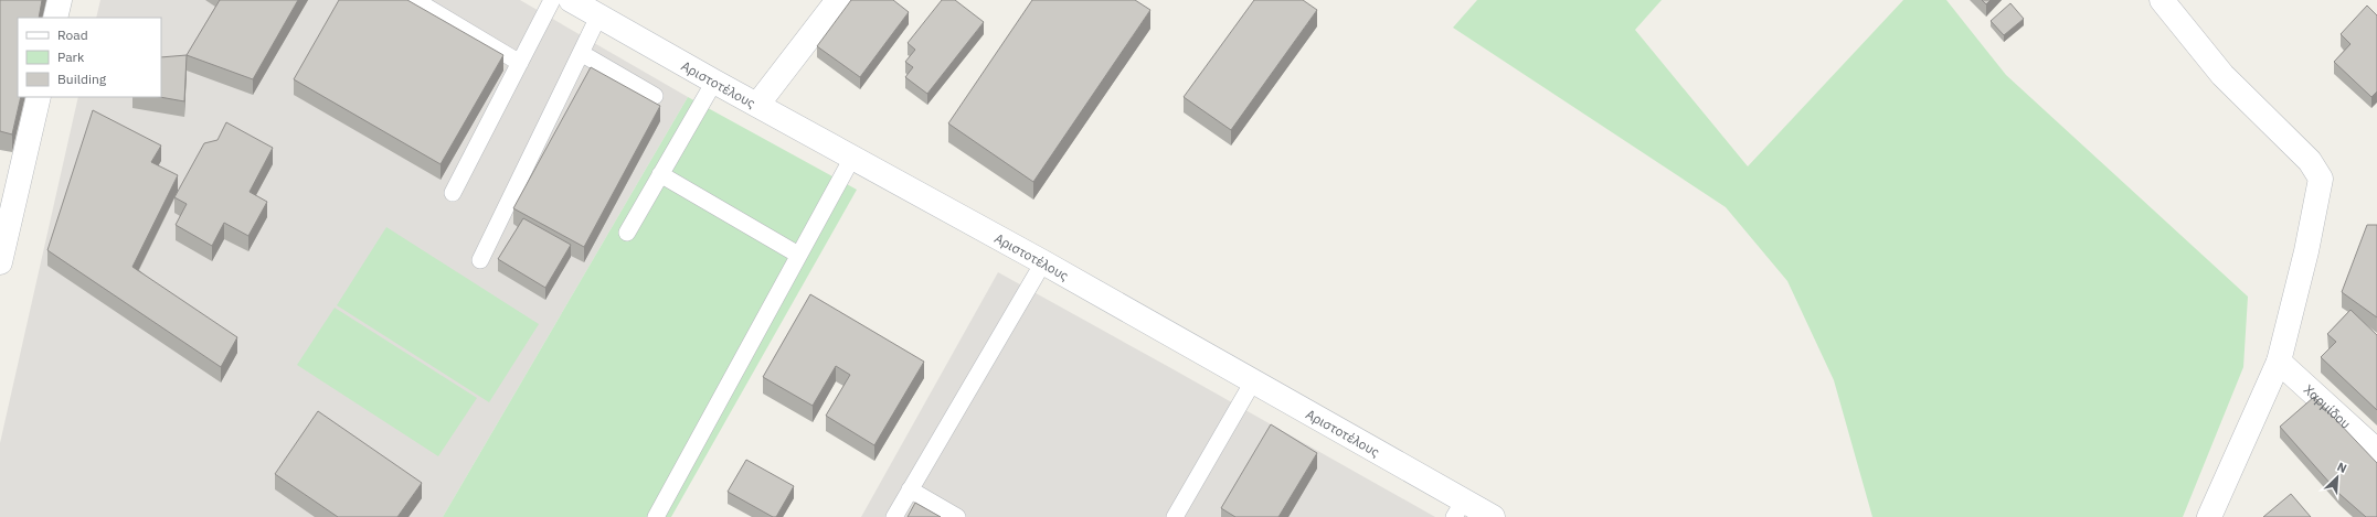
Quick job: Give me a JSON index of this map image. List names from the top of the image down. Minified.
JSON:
{"streets":{"main road":["Αριστοτέλους","Χαρμίδου"]},"legend":["Road","Park","Building"],"north":"top right"}
